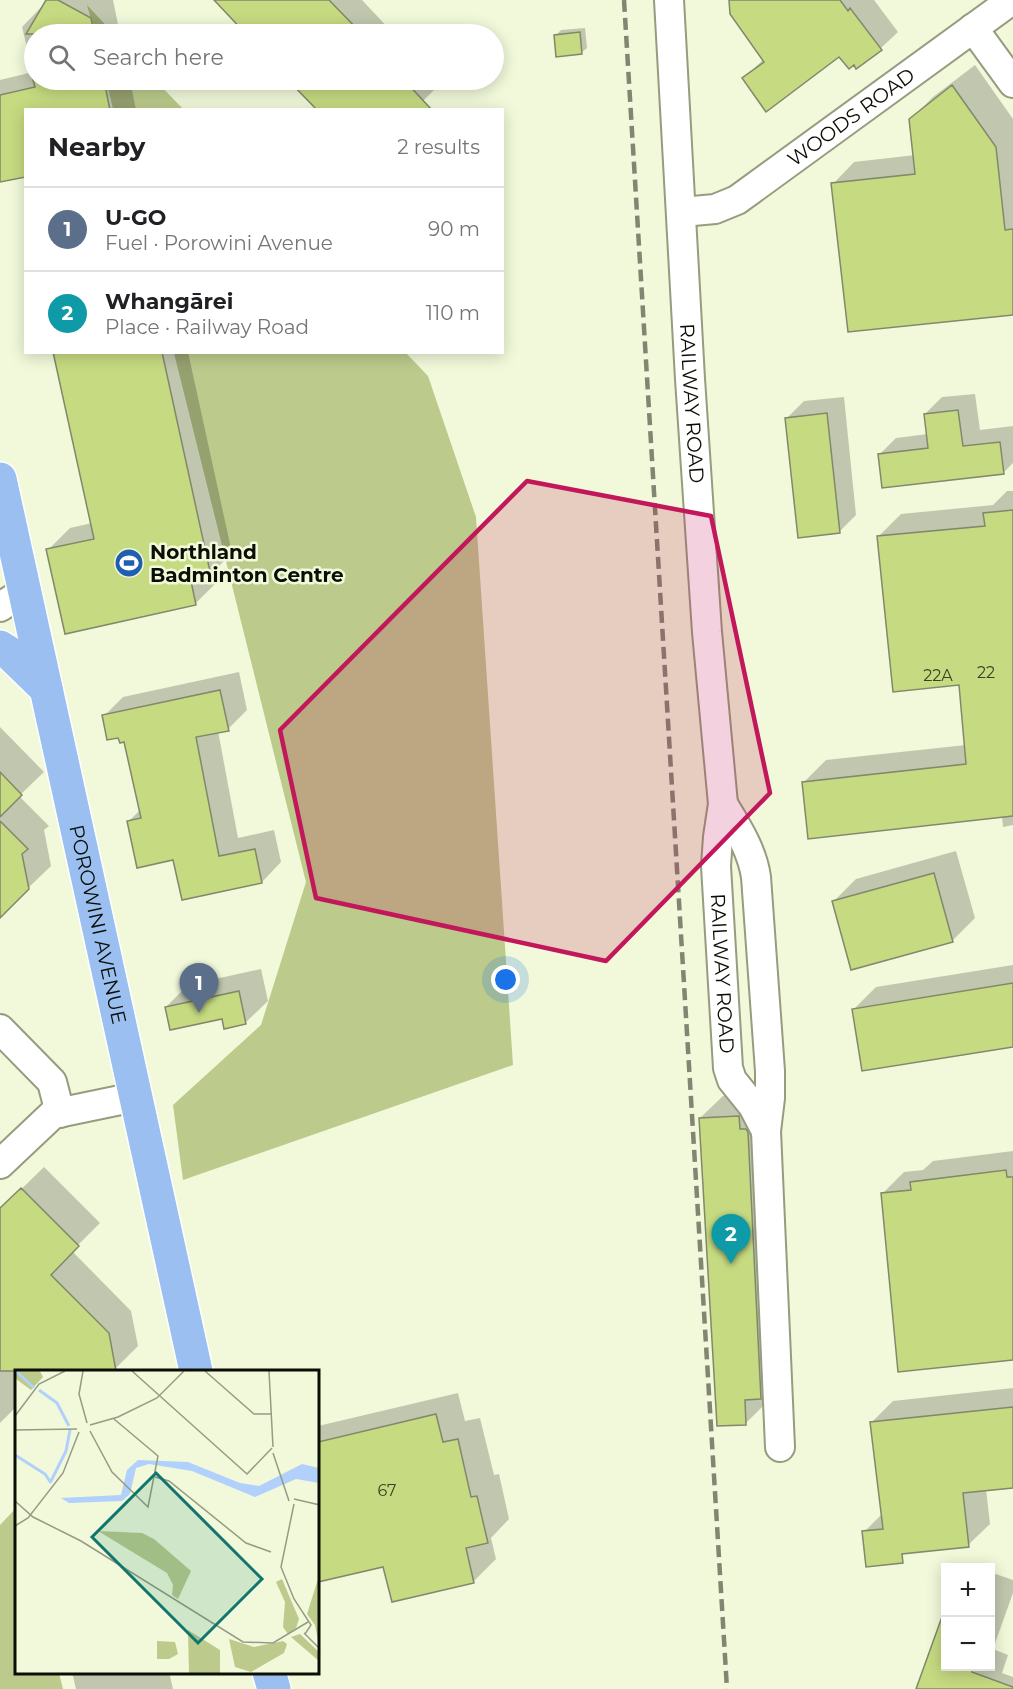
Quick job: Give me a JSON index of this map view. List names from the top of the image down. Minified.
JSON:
{"streets":{"main road":["POROWINI AVENUE"],"street":["WOODS ROAD","RAILWAY ROAD"]},"crossings":[["WOODS ROAD","RAILWAY ROAD"]],"places":{"sports":["Northland Badminton Centre"]},"house_numbers":["22","22A","67"],"page":{"search":"Search here","heading":["Nearby","2 results"],"list":[{"mark":"1","name":"U-GO","note":"Fuel · Porowini Avenue","value":"90 m"},{"mark":"2","name":"Whangārei","note":"Place · Railway Road","value":"110 m"}],"pins":["1","2"],"map_buttons":["+","−"]}}
